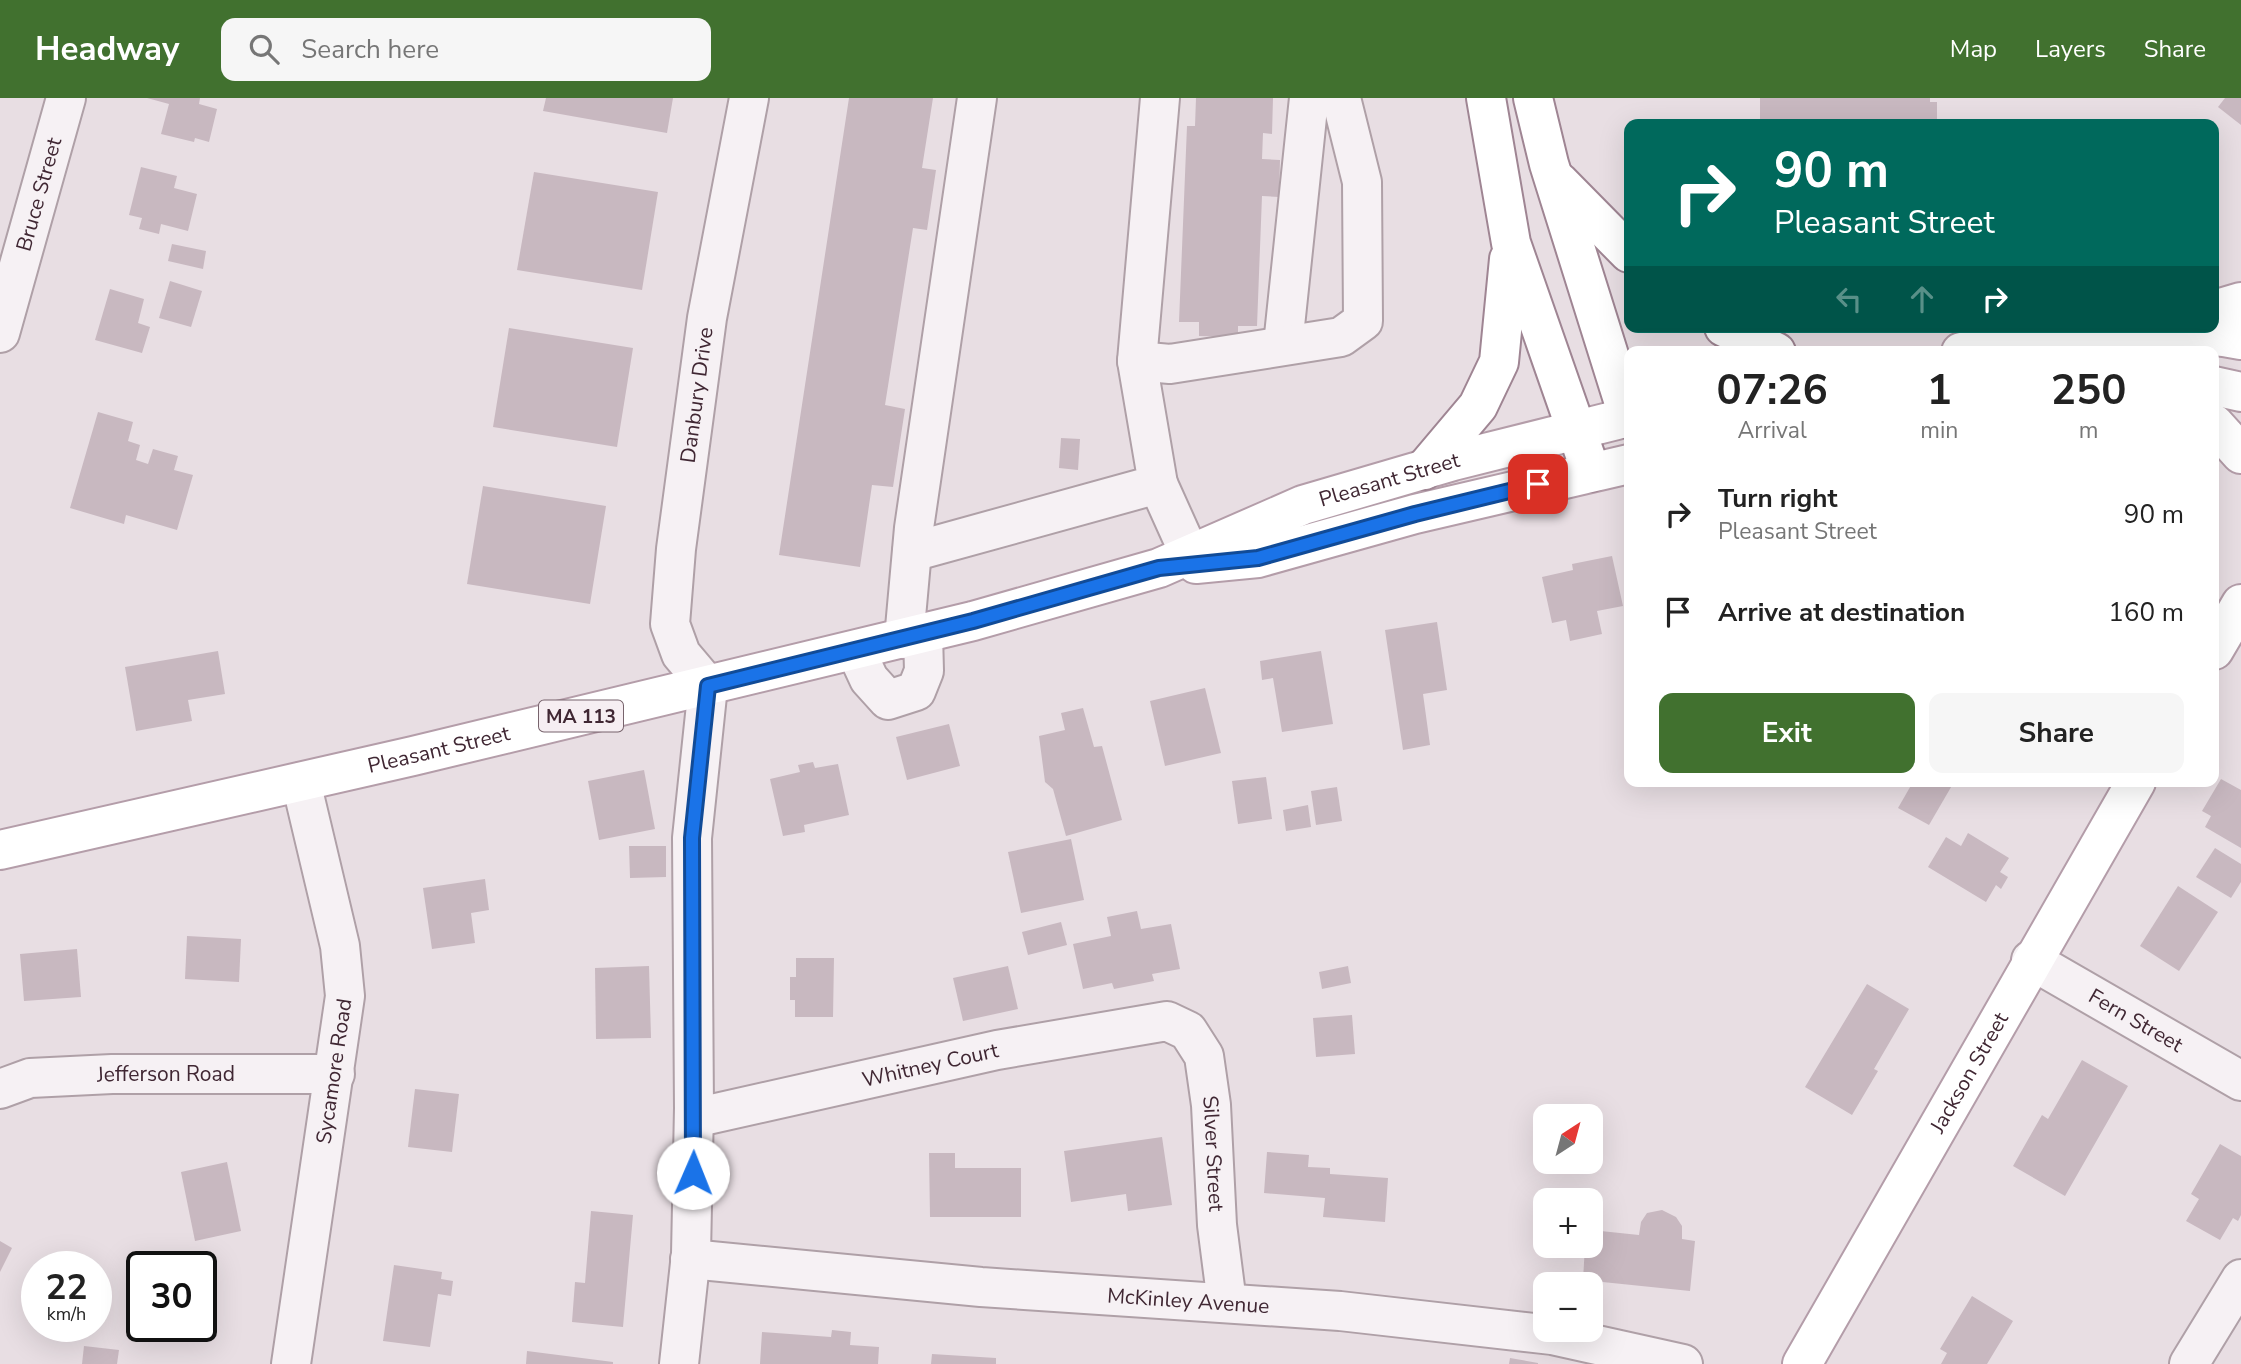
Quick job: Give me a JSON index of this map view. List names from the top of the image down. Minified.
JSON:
{"streets":{"main road":["Pleasant Street","MA 113","Jackson Street"],"street":["Bruce Street","Danbury Drive","Fern Street","Whitney Court","Sycamore Road","Jefferson Road","Silver Street","McKinley Avenue"]},"crossings":[["Danbury Drive","Pleasant Street"],["Pleasant Street","Sycamore Road"],["Fern Street","Jackson Street"],["Whitney Court","Silver Street"],["Sycamore Road","Jefferson Road"],["Silver Street","McKinley Avenue"]],"north":"top right","page":{"header":"Headway","search":"Search here","nav":["Map","Layers","Share"],"turn":["90 m","Pleasant Street"],"eta":["07:26","Arrival","1","min","250","m"],"list":[{"name":"Turn right","note":"Pleasant Street","value":"90 m"},{"name":"Arrive at destination","value":"160 m"}],"buttons":["Exit","Share"],"map_buttons":["+","−"],"speed":"22 km/h","limit":"30"}}
